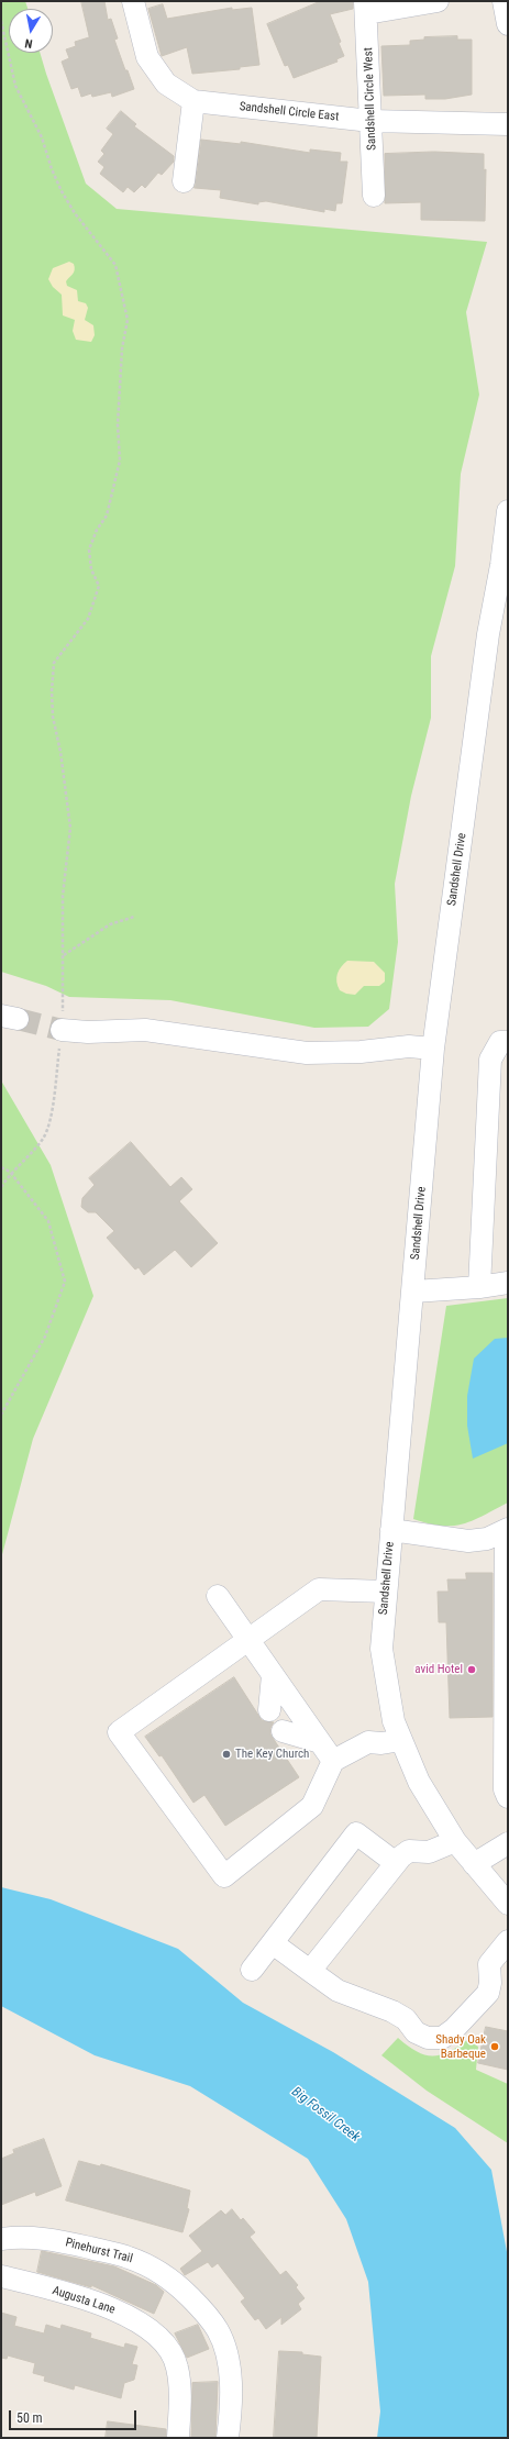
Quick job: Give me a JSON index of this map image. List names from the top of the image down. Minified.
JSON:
{"streets":{"street":["Sandshell Circle West","Sandshell Circle East","Sandshell Drive","Pinehurst Trail","Augusta Lane"]},"crossings":[["Sandshell Circle West","Sandshell Circle East"]],"water":["Big Fossil Creek"],"places":["avid Hotel","The Key Church","Shady Oak Barbeque"],"scale_bar":"50 m","north":"bottom"}
